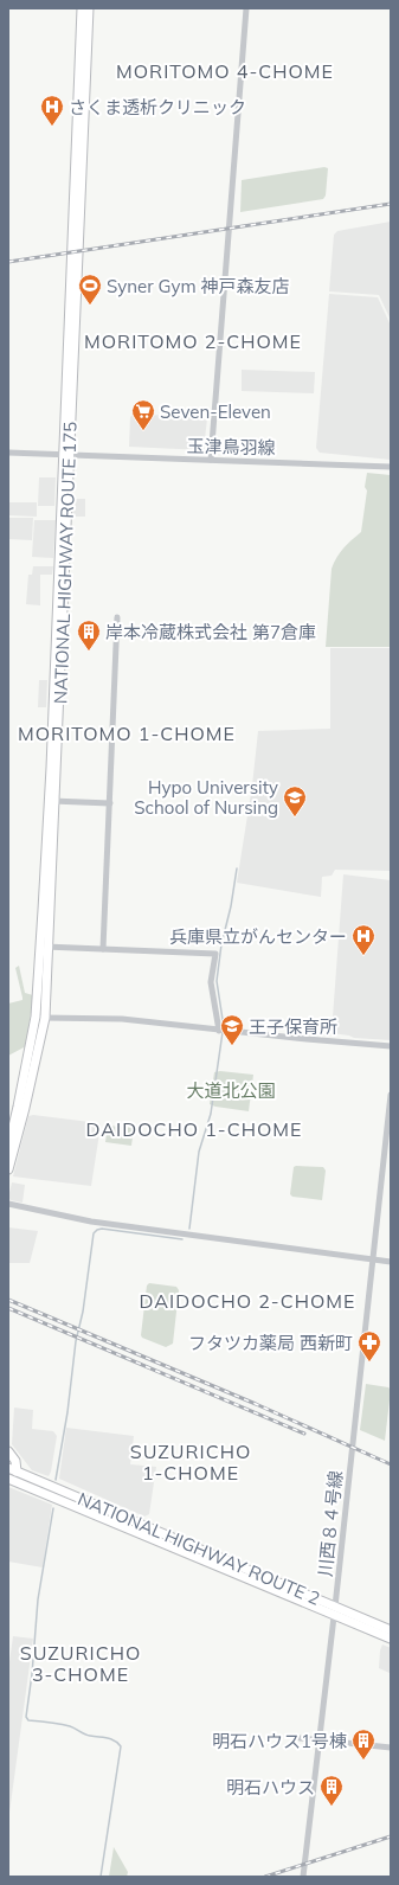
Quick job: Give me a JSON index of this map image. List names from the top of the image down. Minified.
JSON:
{"streets":{"highway":["NATIONAL HIGHWAY ROUTE 175","NATIONAL HIGHWAY ROUTE 2"],"street":["玉津鳥羽線","川西８４号線"]},"crossings":[["玉津鳥羽線","NATIONAL HIGHWAY ROUTE 175"],["川西８４号線","NATIONAL HIGHWAY ROUTE 2"]],"districts":["MORITOMO 4-CHOME","MORITOMO 2-CHOME","MORITOMO 1-CHOME","DAIDOCHO 1-CHOME","DAIDOCHO 2-CHOME","SUZURICHO 1-CHOME","SUZURICHO 3-CHOME"],"parks":["大道北公園"],"places":{"hospital":["さくま透析クリニック","兵庫県立がんセンター"],"sports":["Syner Gym 神戸森友店"],"supermarket":["Seven-Eleven"],"building":["岸本冷蔵株式会社 第7倉庫","明石ハウス1号棟","明石ハウス"],"school or university":["Hypo University School of Nursing","王子保育所"],"pharmacy":["フタツカ薬局 西新町"]}}
